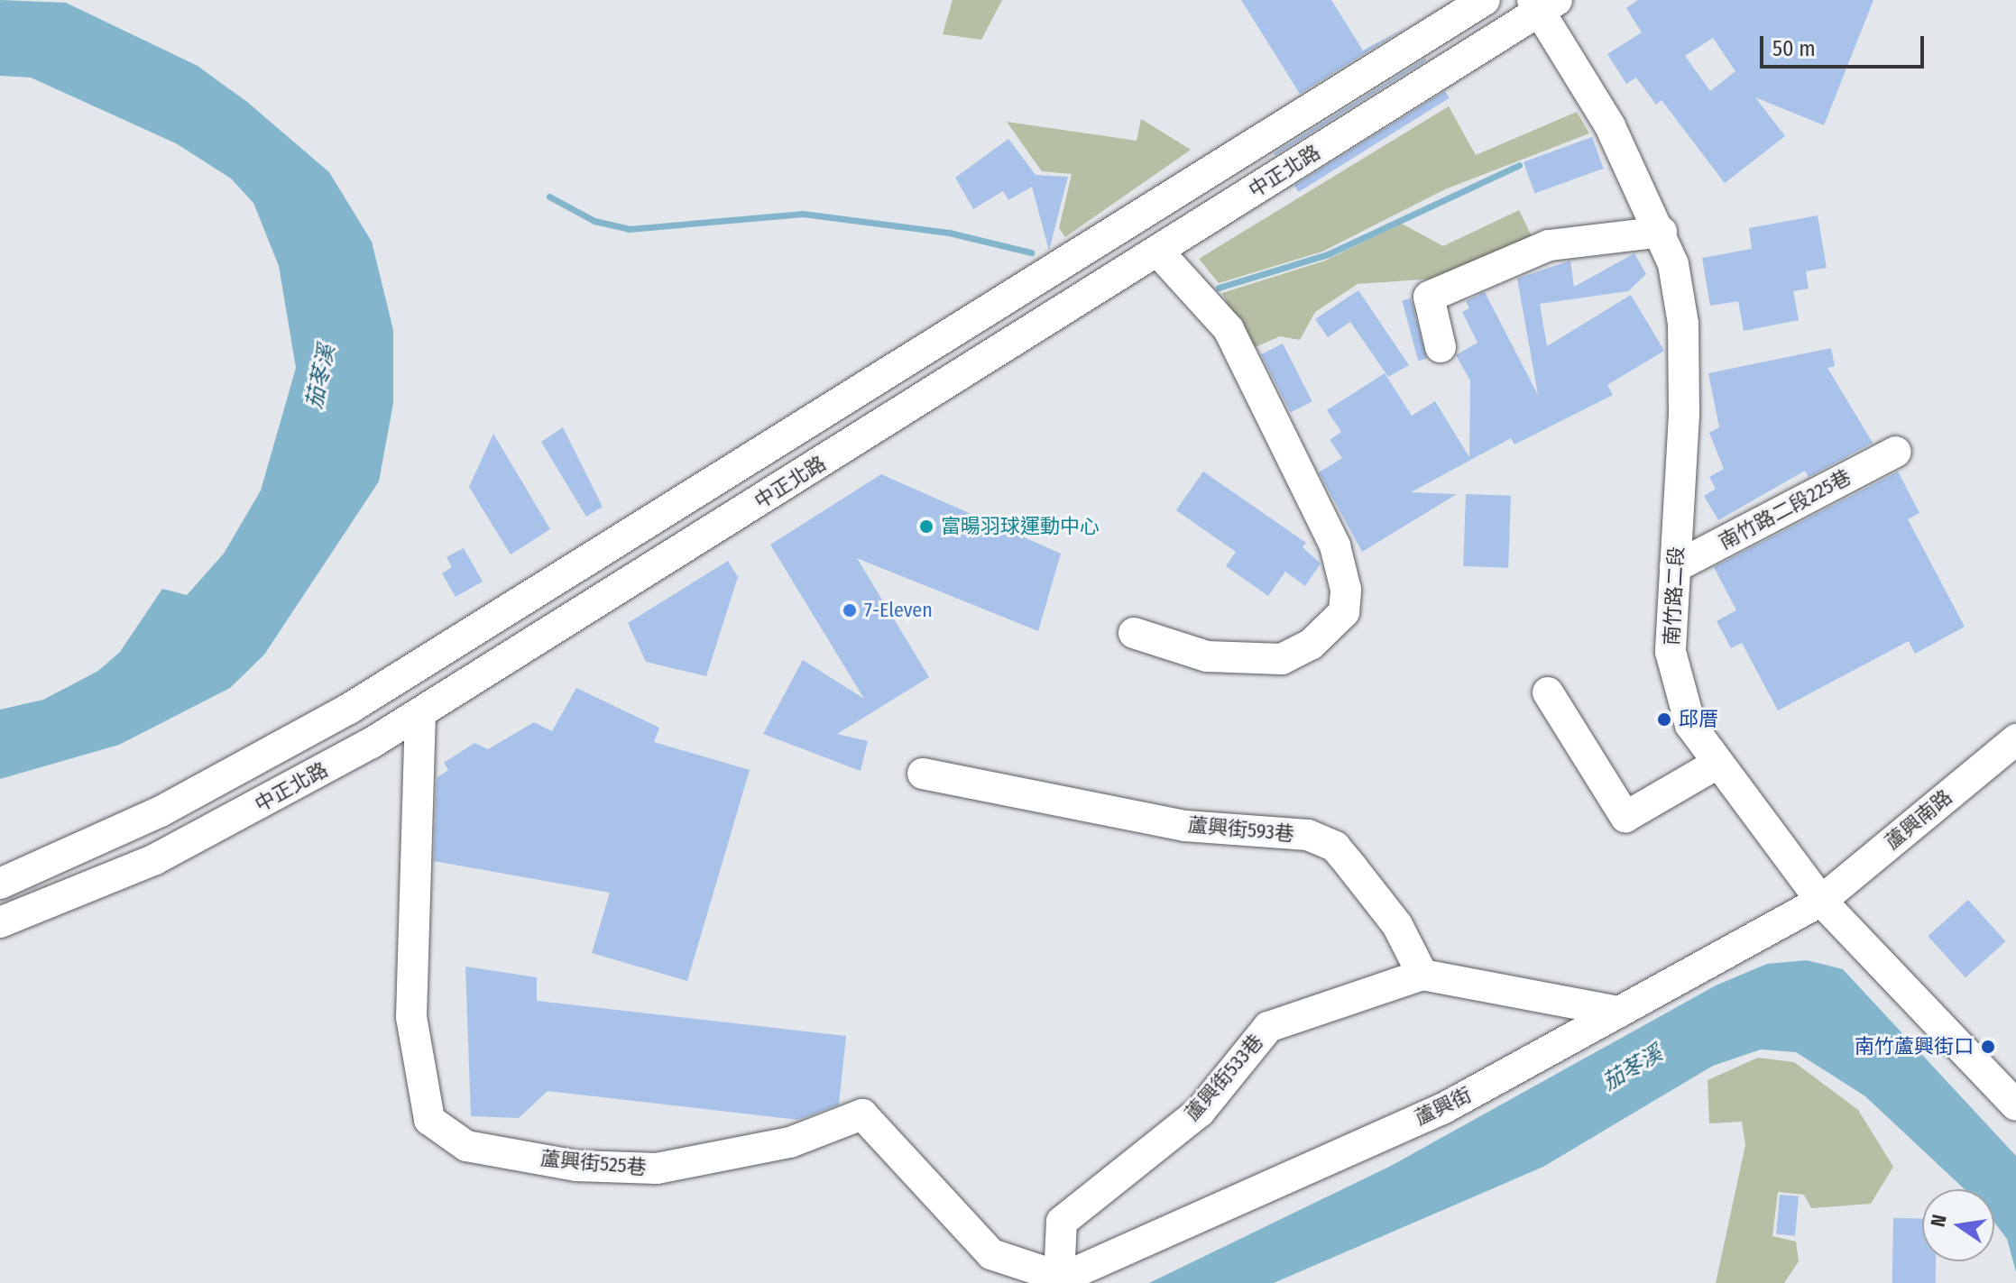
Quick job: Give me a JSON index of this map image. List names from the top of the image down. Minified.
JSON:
{"streets":{"street":["中正北路","南竹路二段225巷","南竹路二段","蘆興南路","蘆興街593巷","蘆興街533巷","蘆興街","蘆興街525巷"]},"crossings":[["中正北路","南竹路二段"],["中正北路","蘆興街525巷"],["南竹路二段225巷","南竹路二段"],["南竹路二段","蘆興南路"],["南竹路二段","蘆興街"],["蘆興南路","蘆興街"],["蘆興街593巷","蘆興街533巷"],["蘆興街533巷","蘆興街"],["蘆興街533巷","蘆興街525巷"],["蘆興街","蘆興街525巷"]],"water":["茄苳溪"],"places":["富暘羽球運動中心","7-Eleven","邱厝","南竹蘆興街口"],"scale_bar":"50 m","north":"left"}
